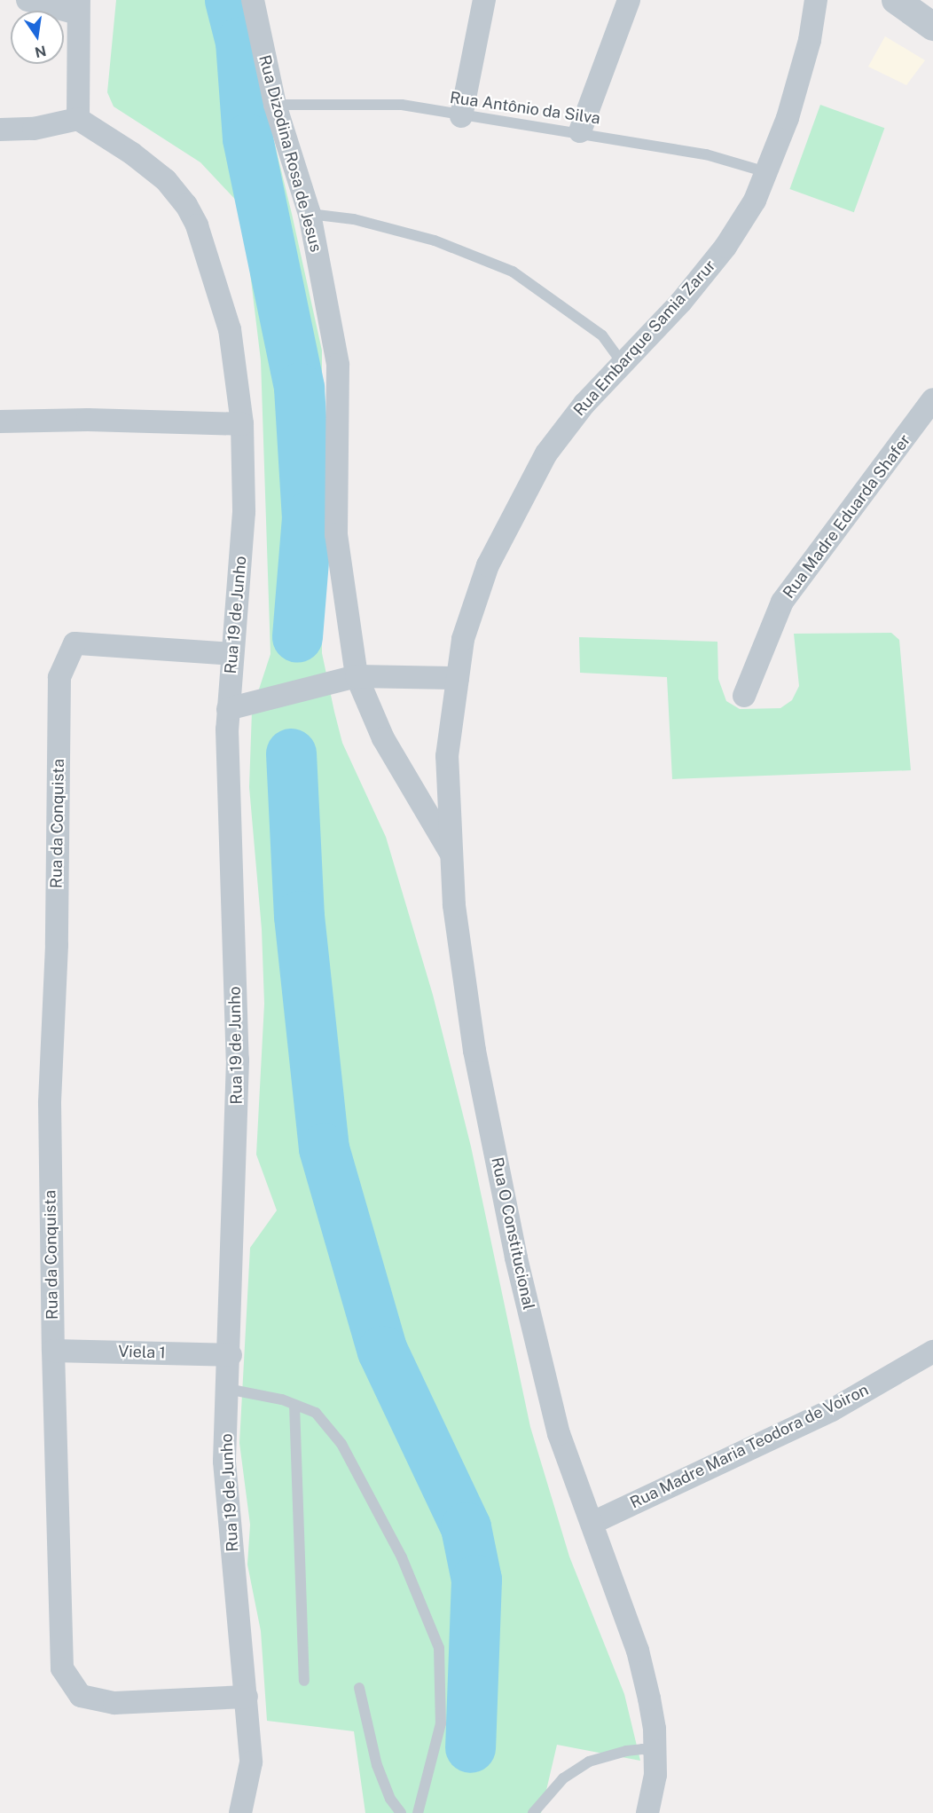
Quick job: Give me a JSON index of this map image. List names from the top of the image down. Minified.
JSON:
{"streets":{"street":["Rua Dizodina Rosa de Jesus","Rua Embarque Samia Zarur","Rua Madre Eduarda Shafer","Rua 19 de Junho","Rua da Conquista","Rua O Constitucional","Viela 1","Rua Madre Maria Teodora de Voiron"],"lane":["Rua Antônio da Silva"]},"crossings":[["Rua Antônio da Silva","Rua Dizodina Rosa de Jesus"],["Rua Antônio da Silva","Rua Embarque Samia Zarur"],["Rua Dizodina Rosa de Jesus","Rua O Constitucional"],["Rua Embarque Samia Zarur","Rua O Constitucional"],["Rua 19 de Junho","Rua da Conquista"],["Rua 19 de Junho","Viela 1"],["Rua da Conquista","Viela 1"],["Rua O Constitucional","Rua Madre Maria Teodora de Voiron"]],"north":"bottom"}
